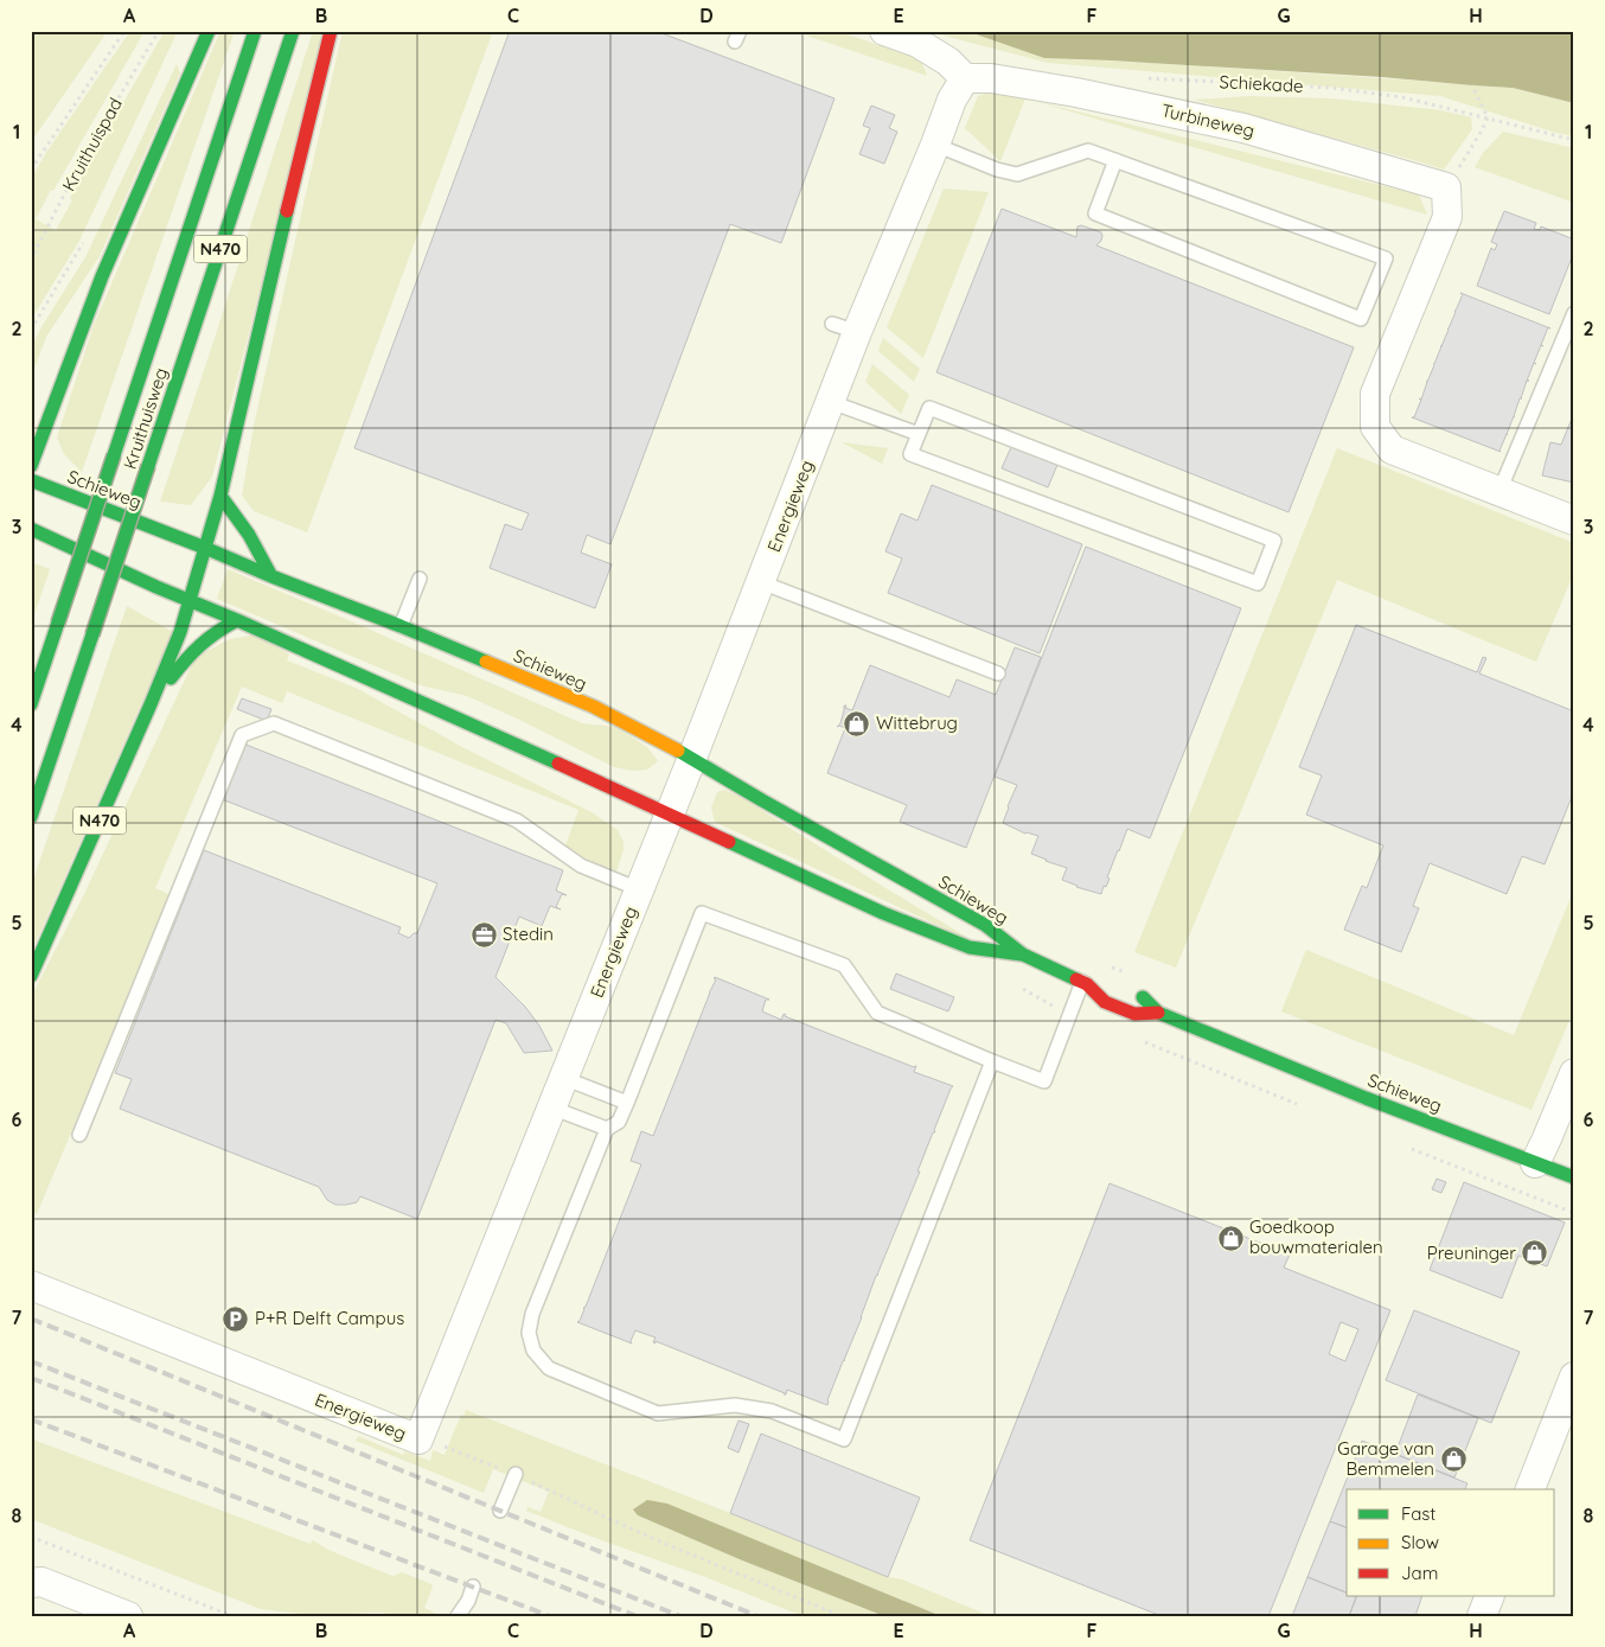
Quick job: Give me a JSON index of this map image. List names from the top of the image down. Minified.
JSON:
{"streets":{"main road":["N470","Kruithuisweg","Schieweg"],"street":["Turbineweg","Energieweg"],"path":["Schiekade","Kruithuispad"]},"crossings":[["Turbineweg","Energieweg"],["N470","Schieweg"],["Schieweg","Energieweg"]],"places":{"shop":["Wittebrug","Goedkoop bouwmaterialen","Preuninger","Garage van Bemmelen"],"office":["Stedin"],"parking":["P+R Delft Campus"]},"legend":["Fast","Slow","Jam"],"grid":{"columns":["A","B","C","D","E","F","G","H"],"rows":["1","2","3","4","5","6","7","8"]}}
